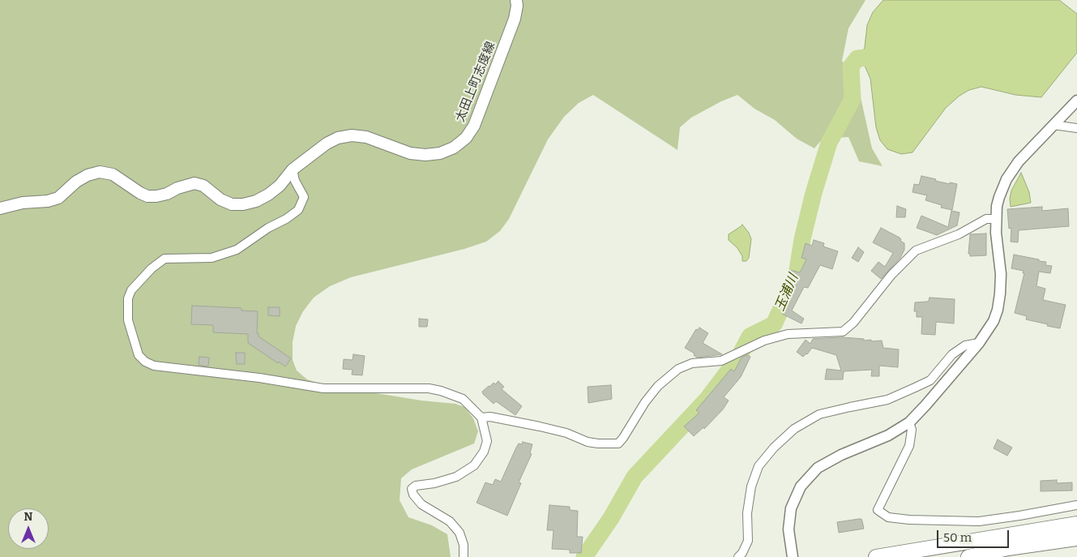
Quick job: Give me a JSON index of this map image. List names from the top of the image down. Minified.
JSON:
{"streets":{"main road":["太田上町志度線"]},"water":["玉浦川"],"scale_bar":"50 m","north":"top"}
